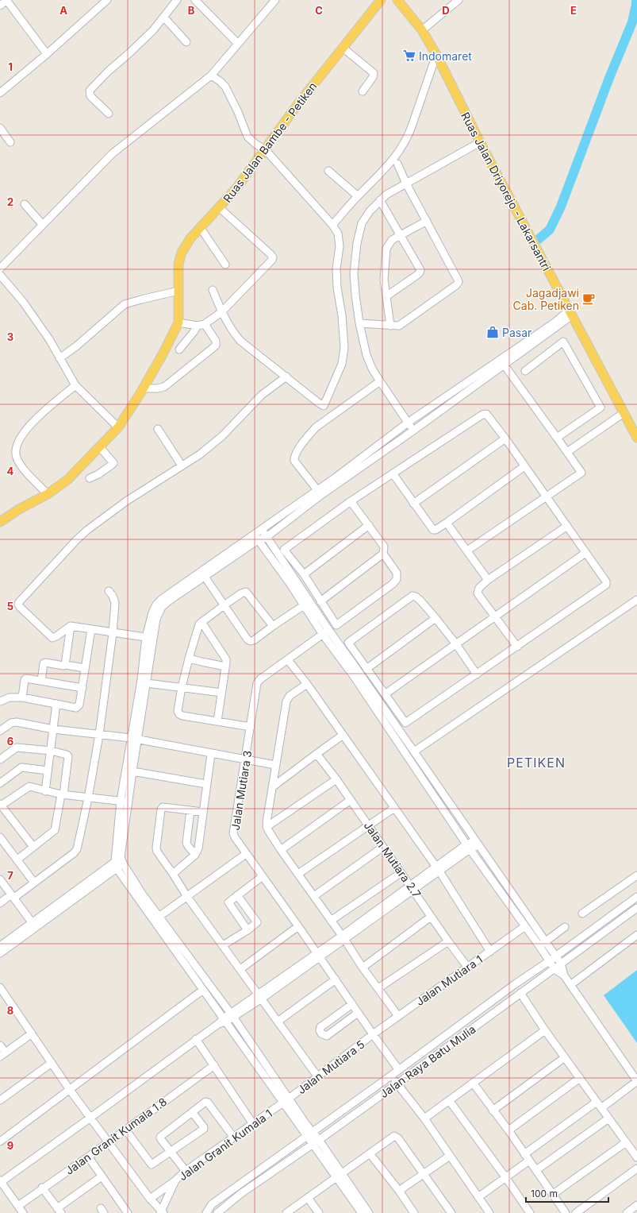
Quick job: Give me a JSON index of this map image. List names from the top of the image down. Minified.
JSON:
{"streets":{"main road":["Ruas Jalan Bambe - Petiken","Ruas Jalan Driyorejo - Lakarsantri"],"street":["Jalan Mutiara 3","Jalan Mutiara 2.7","Jalan Mutiara 1","Jalan Raya Batu Mulia","Jalan Mutiara 5","Jalan Granit Kumala 1.8","Jalan Granit Kumala 1"]},"crossings":[["Jalan Mutiara 3","Jalan Mutiara 1"],["Jalan Mutiara 3","Jalan Mutiara 5"],["Jalan Mutiara 2.7","Jalan Mutiara 1"],["Jalan Mutiara 1","Jalan Mutiara 5"],["Jalan Mutiara 5","Jalan Granit Kumala 1"]],"districts":["PETIKEN"],"places":{"supermarket":["Indomaret"],"cafe":["Jagadjawi Cab. Petiken"],"shop":["Pasar"]},"scale_bar":"100 m","grid":{"columns":["A","B","C","D","E"],"rows":["1","2","3","4","5","6","7","8","9"]}}
